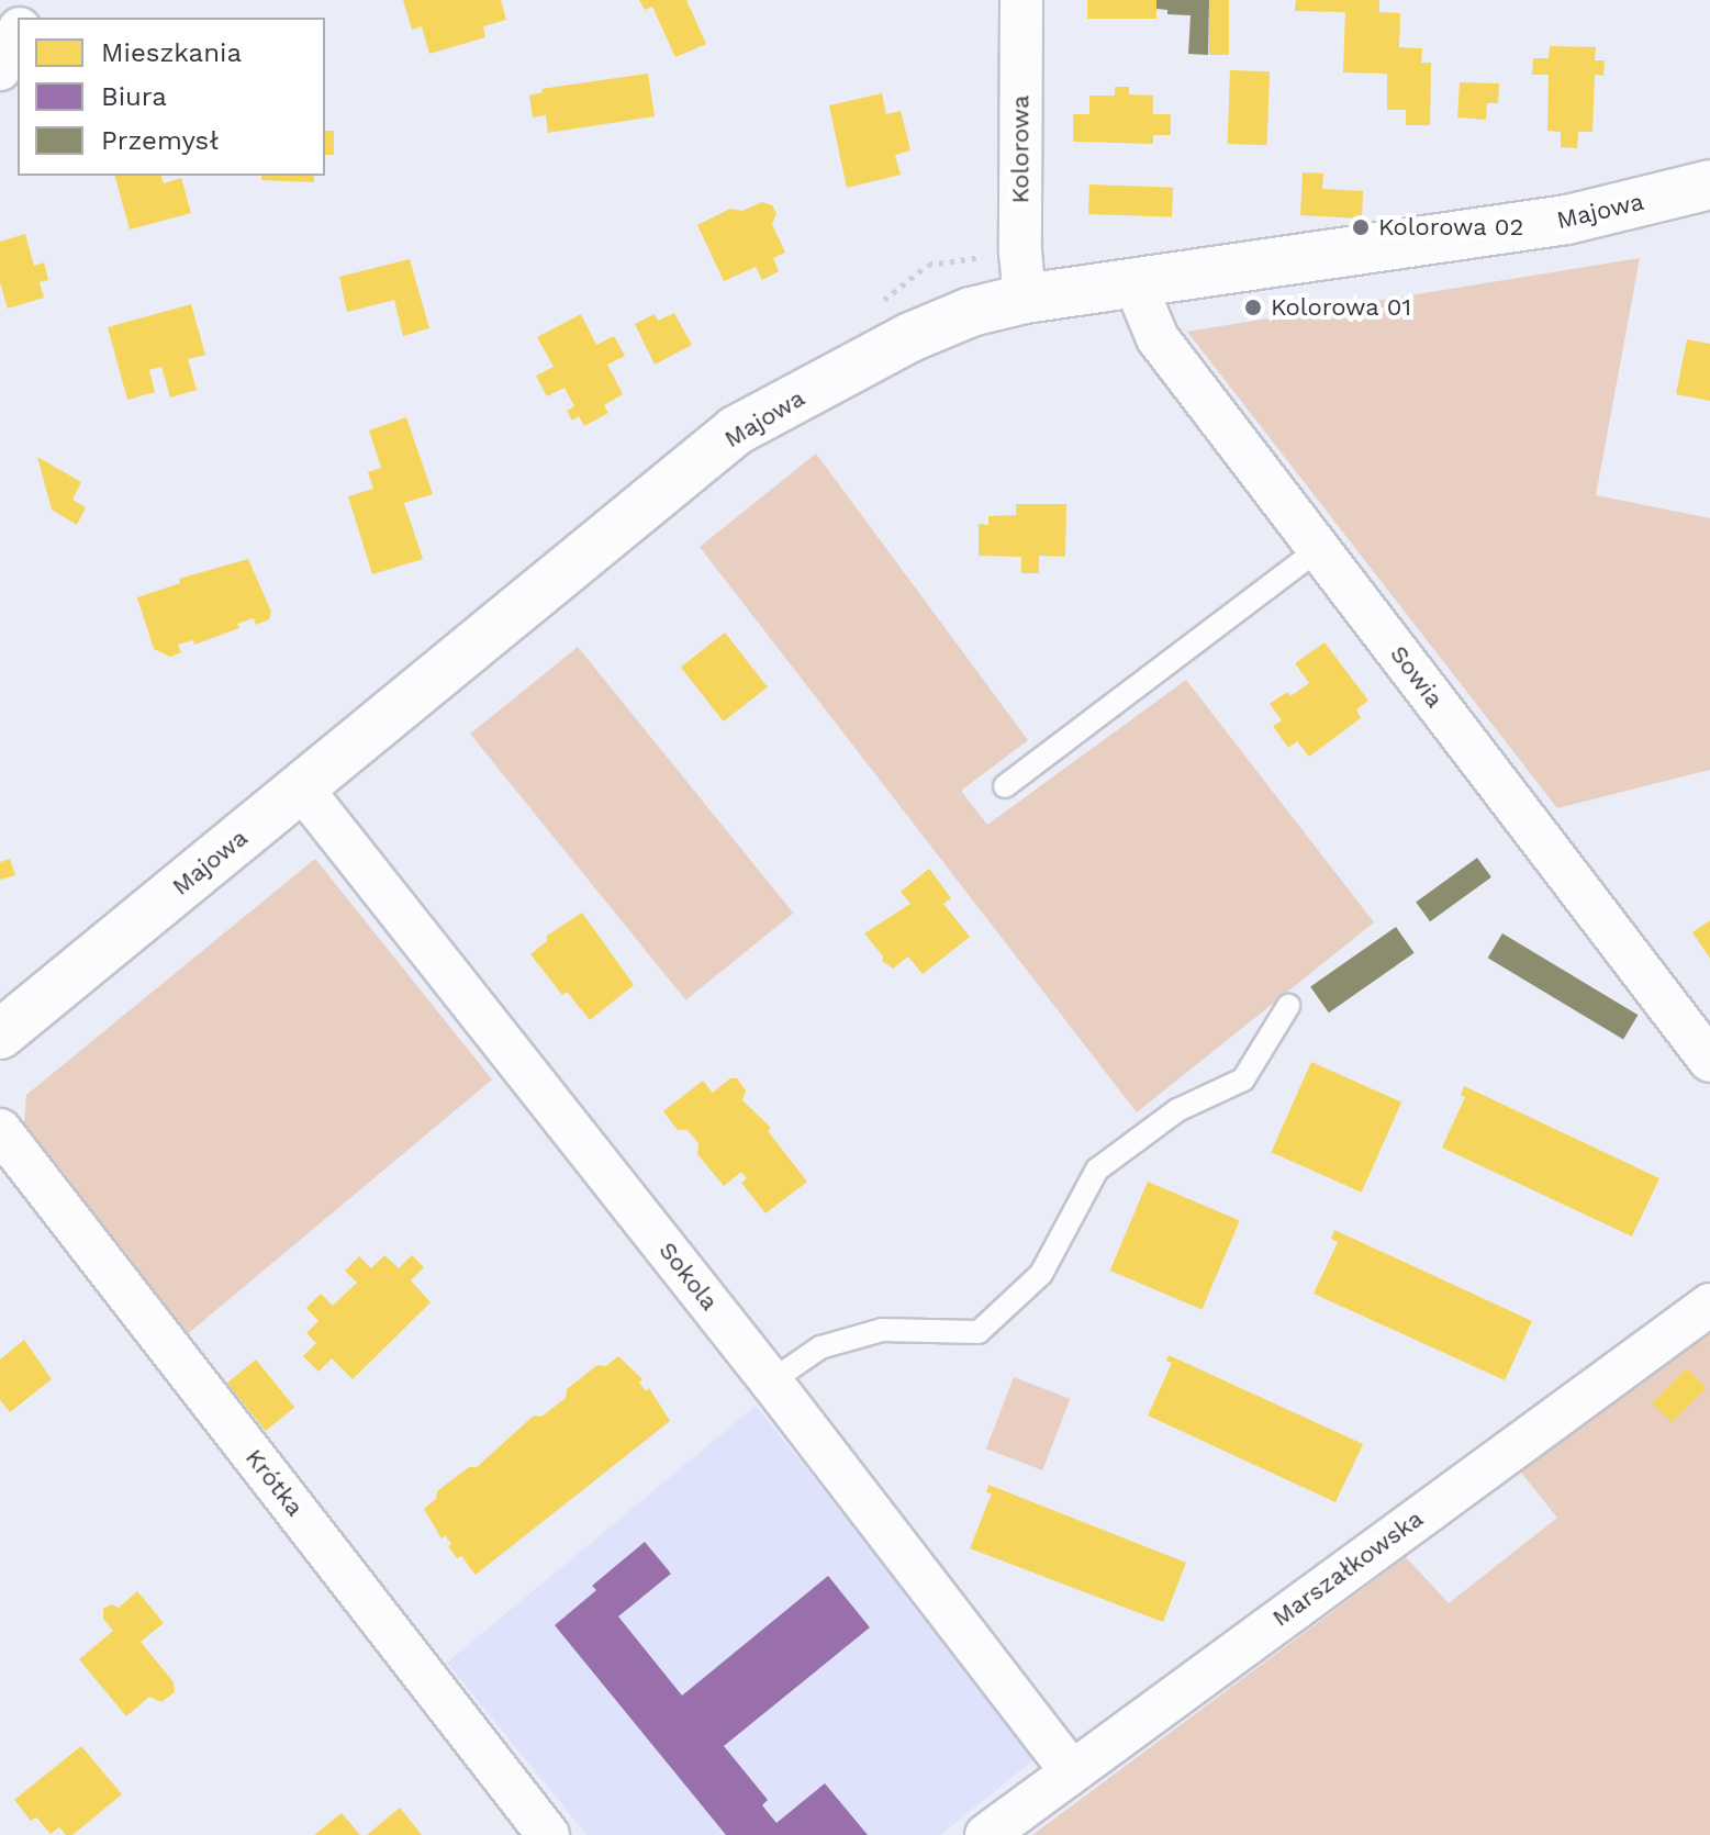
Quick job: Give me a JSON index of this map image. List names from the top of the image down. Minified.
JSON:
{"streets":{"street":["Kolorowa","Majowa","Sowia","Sokola","Krótka","Marszałkowska"]},"crossings":[["Kolorowa","Majowa"],["Majowa","Sowia"],["Majowa","Sokola"],["Sokola","Marszałkowska"]],"places":["Kolorowa 02","Kolorowa 01"],"legend":["Mieszkania","Biura","Przemysł"]}
